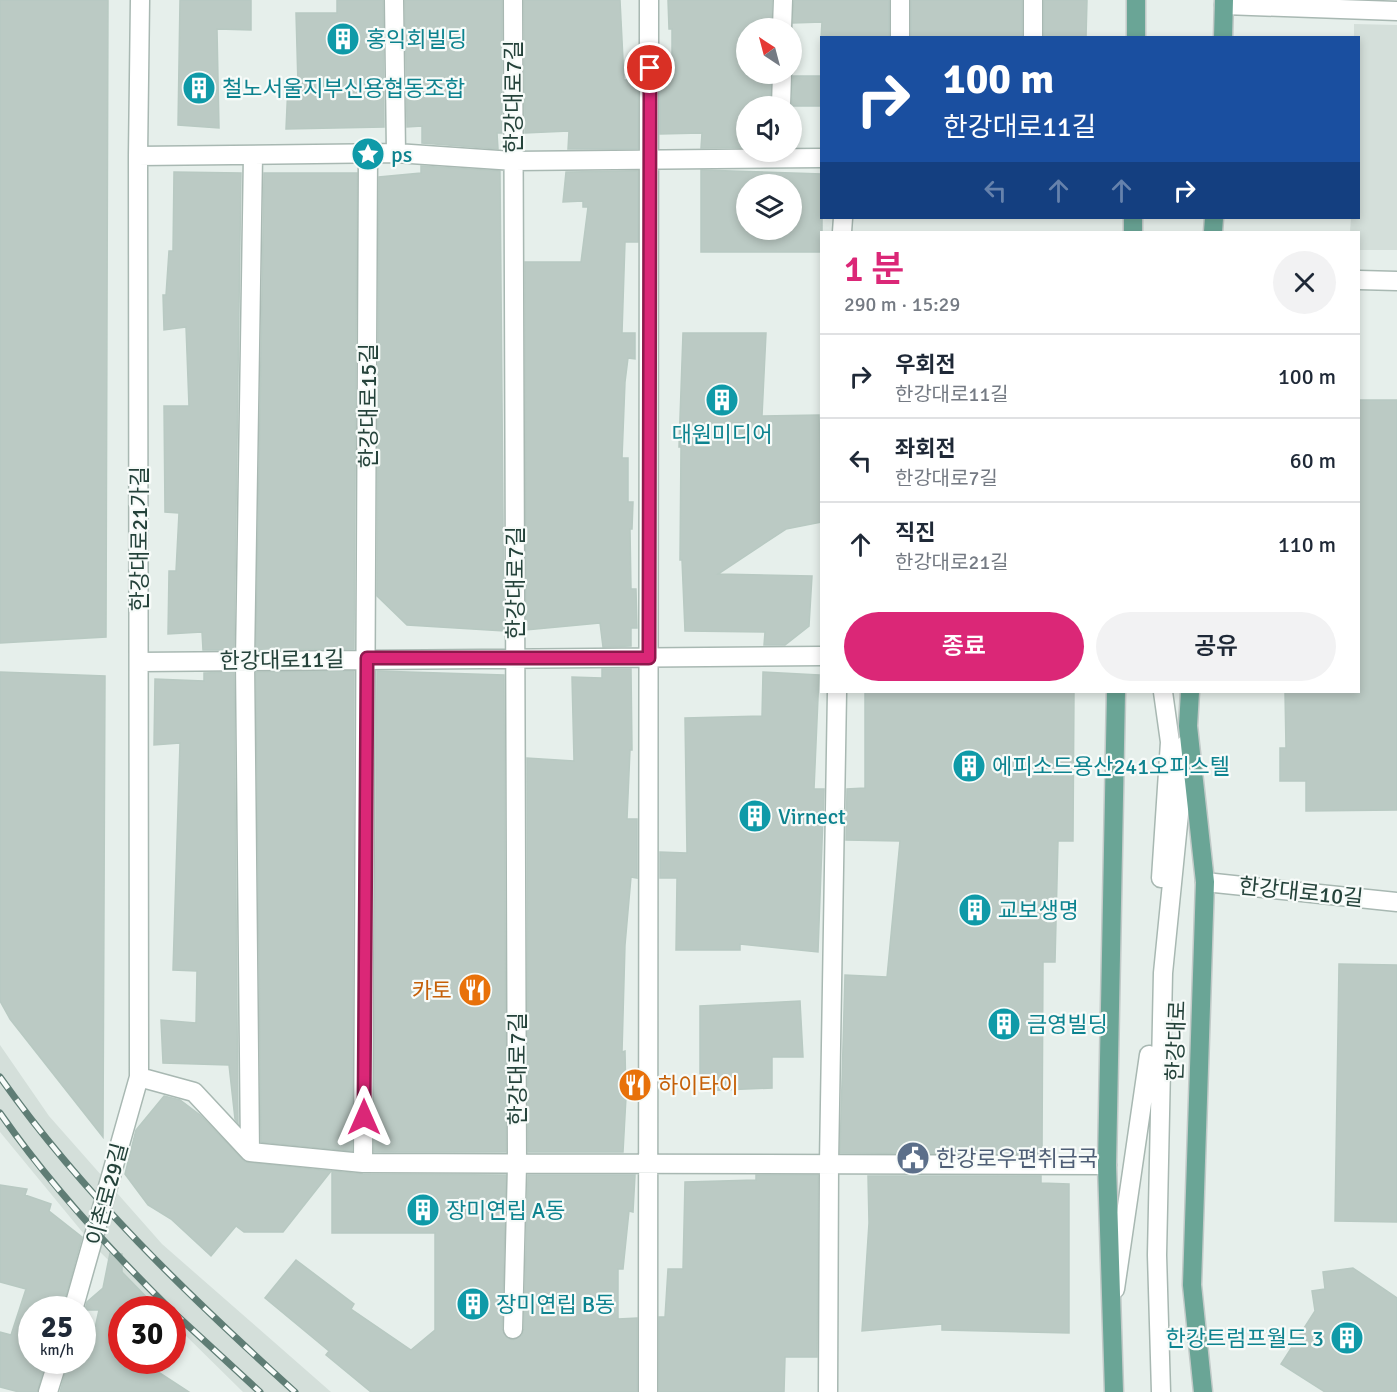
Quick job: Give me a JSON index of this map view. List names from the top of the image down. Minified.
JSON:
{"streets":{"main road":["한강대로"],"street":["한강대로7길","한강대로15길","한강대로21가길","한강대로11길","한강대로10길","이촌로29길"]},"crossings":[["한강대로7길","한강대로11길"],["한강대로15길","한강대로11길"],["한강대로21가길","한강대로11길"],["한강대로21가길","이촌로29길"],["한강대로10길","한강대로"]],"places":{"building":["홍익회빌딩","철노서울지부신용협동조합","대원미디어","에피소드용산241오피스텔","Virnect","교보생명","금영빌딩","장미연립 A동","장미연립 B동","한강트럼프월드 3"],"place":["ps"],"restaurant":["카토","하이타이"],"public building":["한강로우편취급국"]},"north":"top left","page":{"turn":["100 m","한강대로11길"],"heading":["1 분","290 m · 15:29"],"list":[{"name":"우회전","note":"한강대로11길","value":"100 m"},{"name":"좌회전","note":"한강대로7길","value":"60 m"},{"name":"직진","note":"한강대로21길","value":"110 m"}],"buttons":["종료","공유"],"speed":"25 km/h","limit":"30"}}
